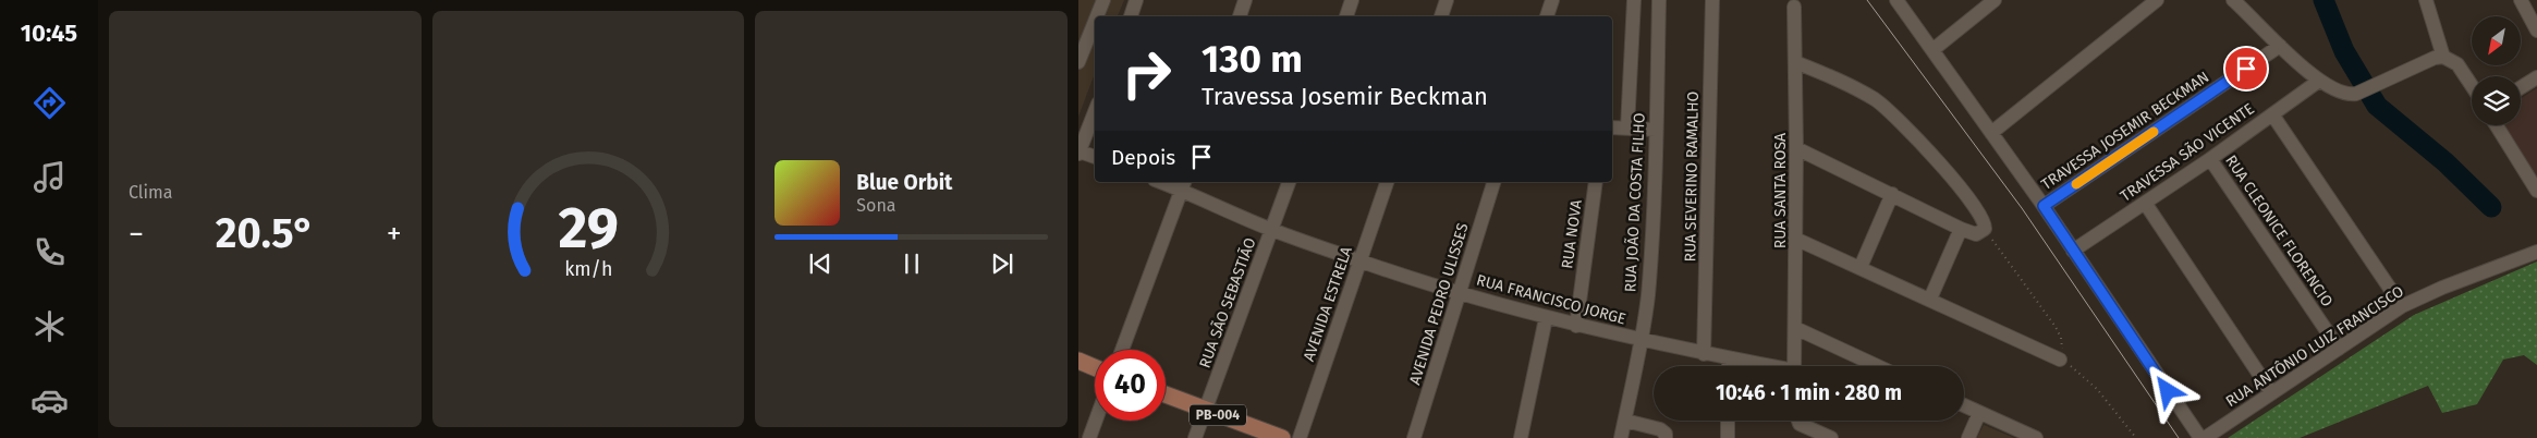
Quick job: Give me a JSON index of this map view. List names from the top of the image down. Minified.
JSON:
{"streets":{"main road":["PB-004"],"street":["TRAVESSA JOSEMIR BECKMAN","TRAVESSA SÃO VICENTE","RUA SEVERINO RAMALHO","RUA SANTA ROSA","RUA JOÃO DA COSTA FILHO","RUA CLEONICE FLORENCIO","RUA NOVA","RUA FRANCISCO JORGE","RUA SÃO SEBASTIÃO","AVENIDA ESTRELA","AVENIDA PEDRO ULISSES","RUA ANTÔNIO LUIZ FRANCISCO"]},"crossings":[["TRAVESSA SÃO VICENTE","RUA CLEONICE FLORENCIO"],["RUA SEVERINO RAMALHO","RUA FRANCISCO JORGE"],["RUA JOÃO DA COSTA FILHO","RUA FRANCISCO JORGE"],["RUA CLEONICE FLORENCIO","RUA ANTÔNIO LUIZ FRANCISCO"],["RUA NOVA","RUA FRANCISCO JORGE"],["RUA FRANCISCO JORGE","RUA SÃO SEBASTIÃO"],["RUA FRANCISCO JORGE","AVENIDA ESTRELA"],["RUA FRANCISCO JORGE","AVENIDA PEDRO ULISSES"],["RUA SÃO SEBASTIÃO","PB-004"]],"north":"bottom left","page":{"tabs":"10:45","tile":"Clima","turn":["130 m","Travessa Josemir Beckman"],"then":"Depois","song":["Blue Orbit","Sona"],"heat":["−","20.5°","+"],"limit":"40","trip":"10:46 · 1 min · 280 m","gauge":["29","km/h"]}}
